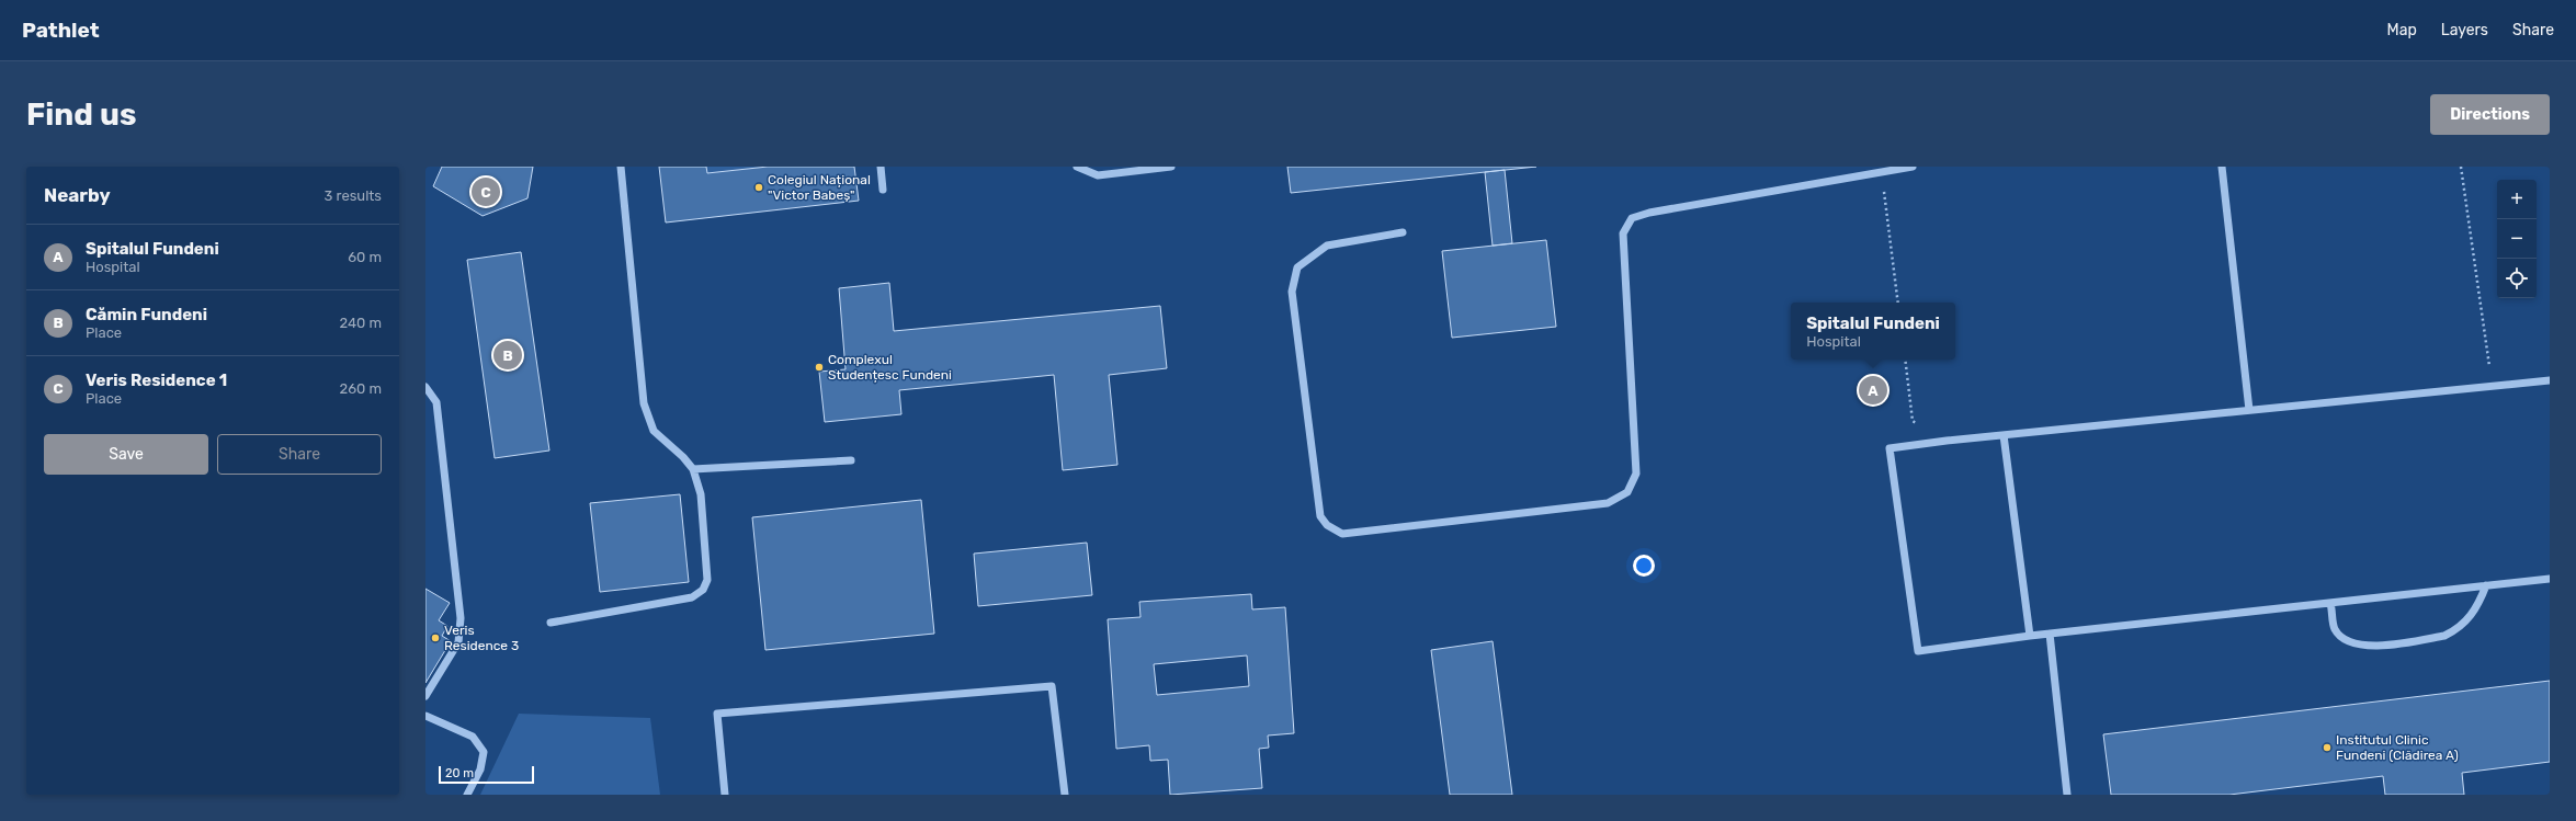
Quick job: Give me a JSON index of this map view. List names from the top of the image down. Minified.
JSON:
{"places":["Colegiul Național \"Victor Babeș\"","Complexul Studențesc Fundeni","Veris Residence 3","Institutul Clinic Fundeni (Clădirea A)"],"scale_bar":"20 m","page":{"header":"Pathlet","nav":["Map","Layers","Share"],"buttons":["Directions",["Save","Share"]],"title":"Find us","heading":["Nearby","3 results"],"pins":["C","B","A"],"map_buttons":["+","−"],"list":[{"mark":"A","name":"Spitalul Fundeni","note":"Hospital","value":"60 m"},{"mark":"B","name":"Cămin Fundeni","note":"Place","value":"240 m"},{"mark":"C","name":"Veris Residence 1","note":"Place","value":"260 m"}],"popup":["Spitalul Fundeni","Hospital"],"scale":"20 m"}}
